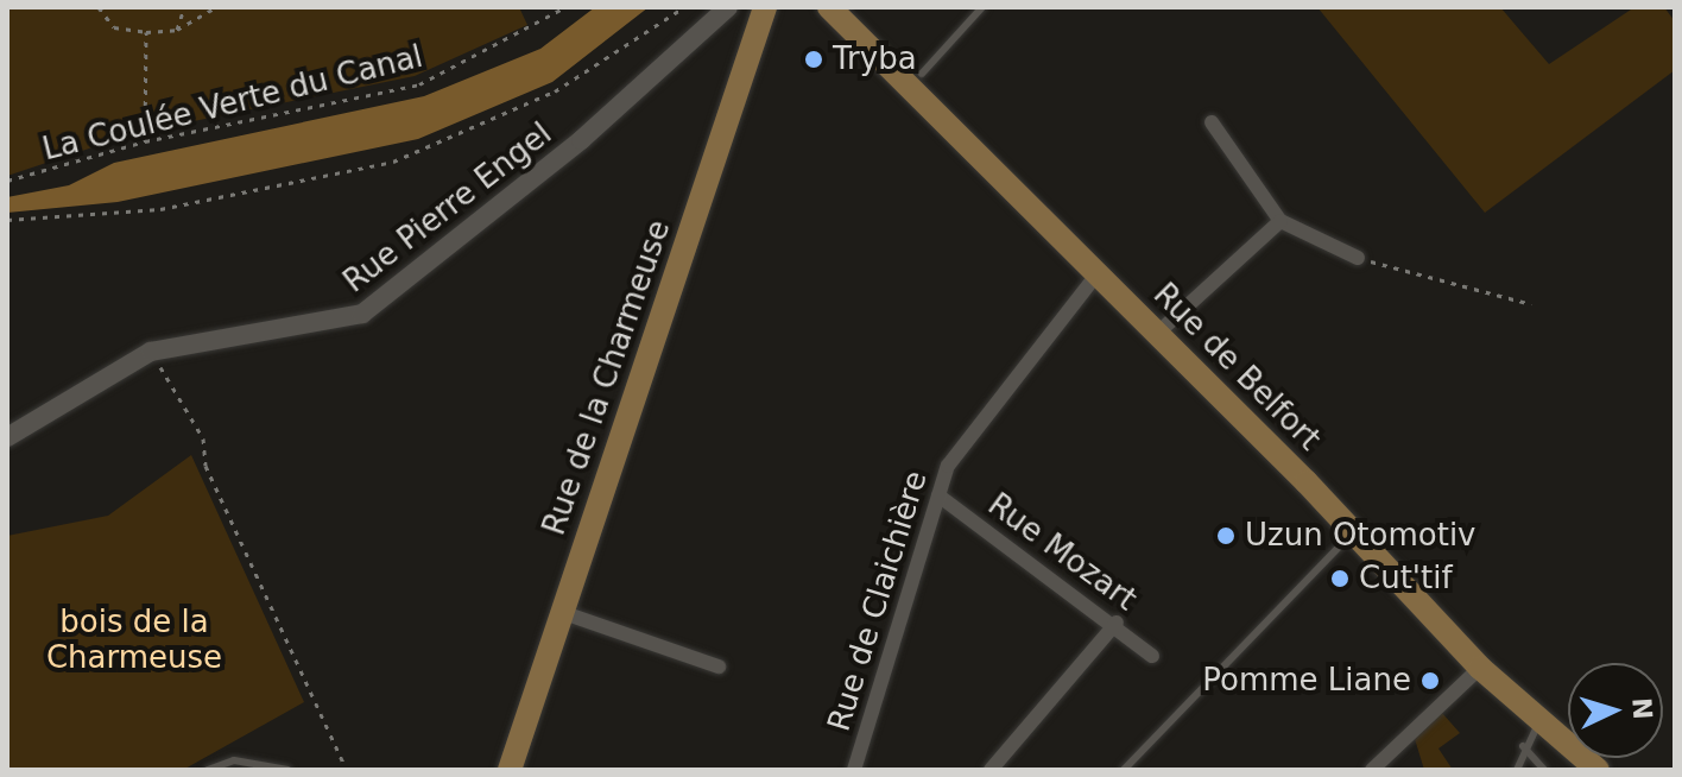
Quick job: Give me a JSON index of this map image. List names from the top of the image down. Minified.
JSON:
{"streets":{"main road":["Rue de Belfort","Rue de la Charmeuse"],"street":["Rue Pierre Engel","Rue Mozart","Rue de Claichière"],"path":["La Coulée Verte du Canal"]},"crossings":[["Rue de Belfort","Rue de Claichière"],["Rue Mozart","Rue de Claichière"]],"parks":["bois de la Charmeuse"],"places":["Tryba","Uzun Otomotiv","Cut'tif","Pomme Liane"],"north":"right"}
